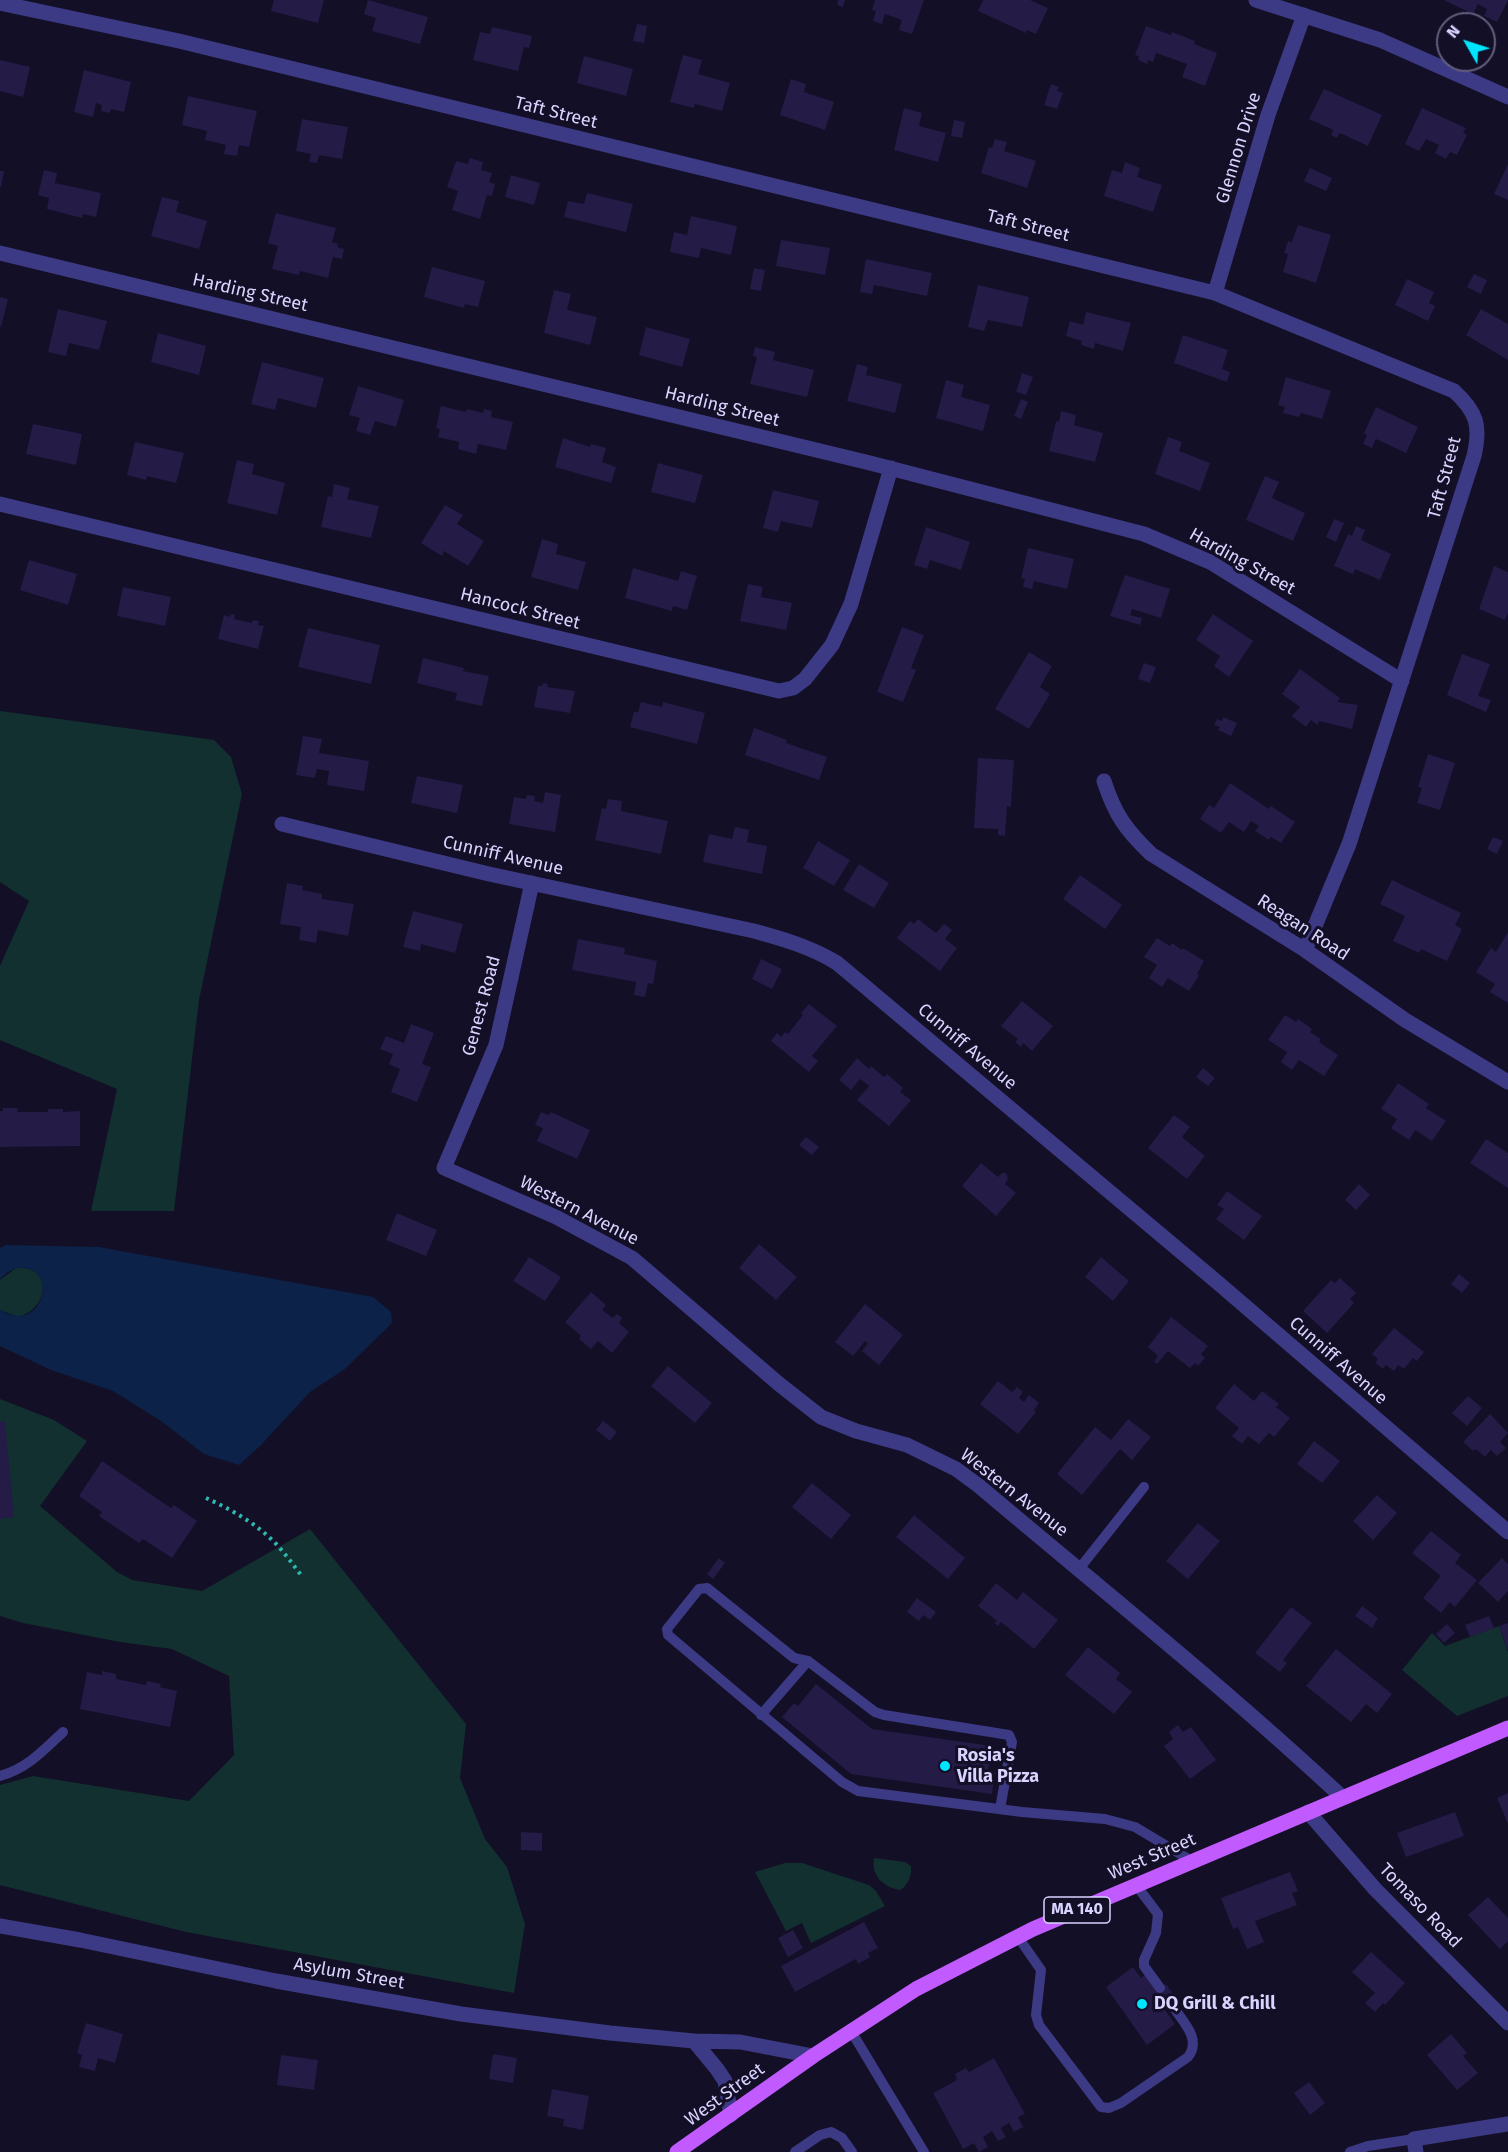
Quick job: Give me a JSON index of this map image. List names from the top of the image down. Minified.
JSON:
{"streets":{"main road":["West Street","MA 140"],"street":["Taft Street","Glennon Drive","Harding Street","Hancock Street","Cunniff Avenue","Reagan Road","Genest Road","Western Avenue","Tomaso Road","Asylum Street"]},"crossings":[["Taft Street","Glennon Drive"],["Taft Street","Harding Street"],["Taft Street","Reagan Road"],["Harding Street","Hancock Street"],["Cunniff Avenue","Genest Road"],["Genest Road","Western Avenue"],["Western Avenue","West Street"],["West Street","Tomaso Road"],["West Street","Asylum Street"]],"places":["Rosia's Villa Pizza","DQ Grill & Chill"],"north":"top left"}
